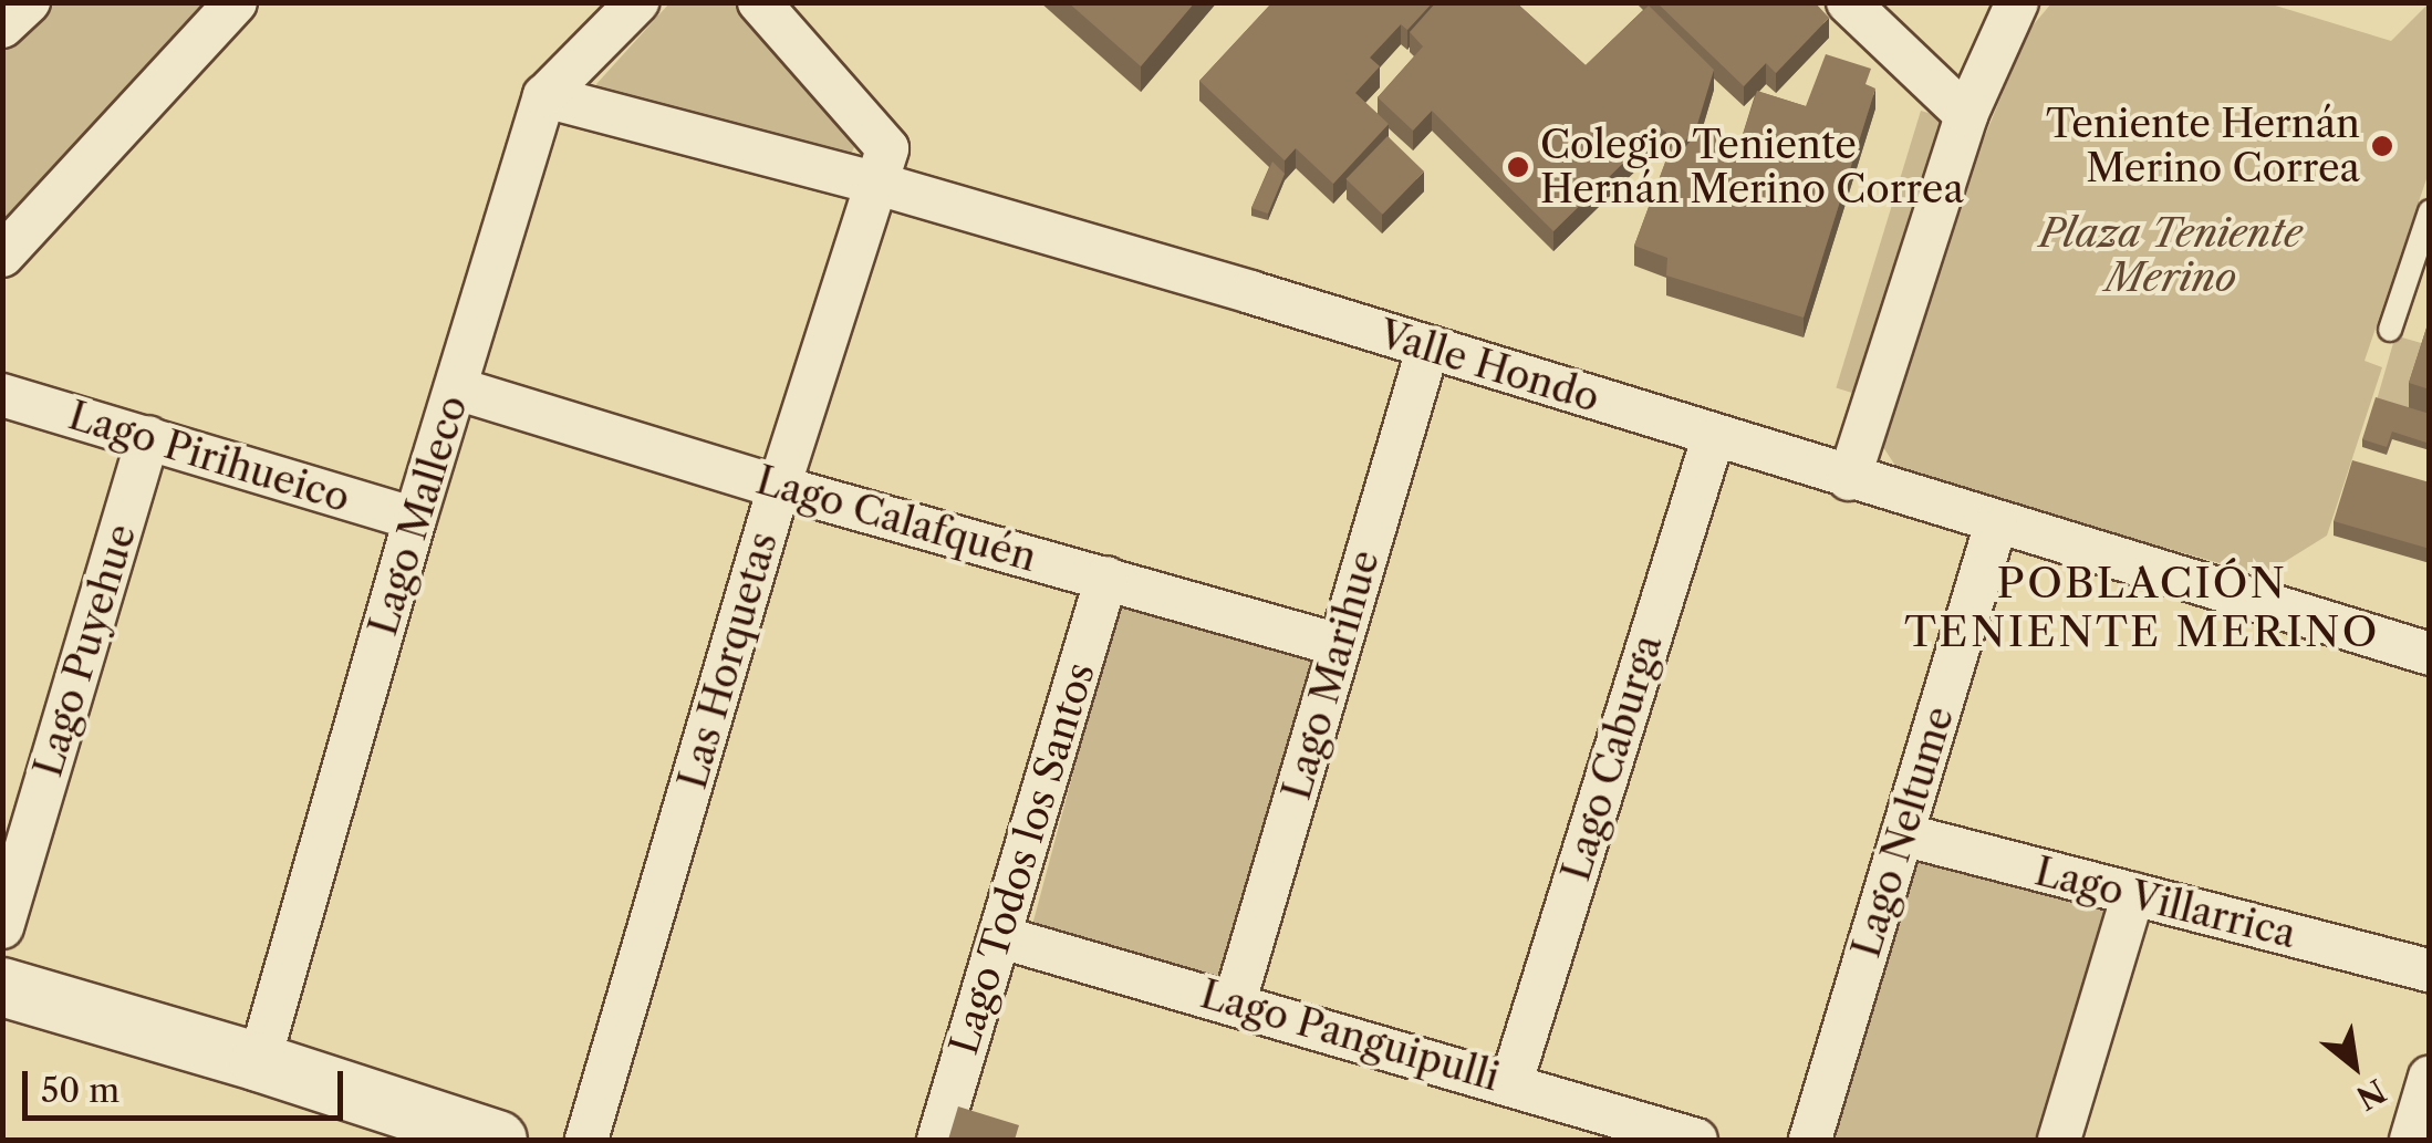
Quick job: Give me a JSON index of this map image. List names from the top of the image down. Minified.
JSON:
{"streets":{"street":["Valle Hondo","Lago Pirihueico","Lago Malleco","Lago Calafquén","Lago Puyehue","Las Horquetas","Lago Marihue","Lago Caburga","Lago Neltume","Lago Todos los Santos","Lago Villarrica","Lago Panguipulli"]},"crossings":[["Valle Hondo","Lago Malleco"],["Valle Hondo","Las Horquetas"],["Valle Hondo","Lago Marihue"],["Valle Hondo","Lago Caburga"],["Valle Hondo","Lago Neltume"],["Lago Pirihueico","Lago Malleco"],["Lago Pirihueico","Lago Puyehue"],["Lago Malleco","Lago Calafquén"],["Lago Calafquén","Las Horquetas"],["Lago Calafquén","Lago Marihue"],["Lago Calafquén","Lago Todos los Santos"],["Lago Marihue","Lago Panguipulli"],["Lago Caburga","Lago Panguipulli"],["Lago Neltume","Lago Villarrica"],["Lago Todos los Santos","Lago Panguipulli"]],"districts":["POBLACIÓN TENIENTE MERINO"],"parks":["Plaza Teniente Merino"],"places":["Teniente Hernán Merino Correa","Colegio Teniente Hernán Merino Correa"],"scale_bar":"50 m","north":"bottom right"}
